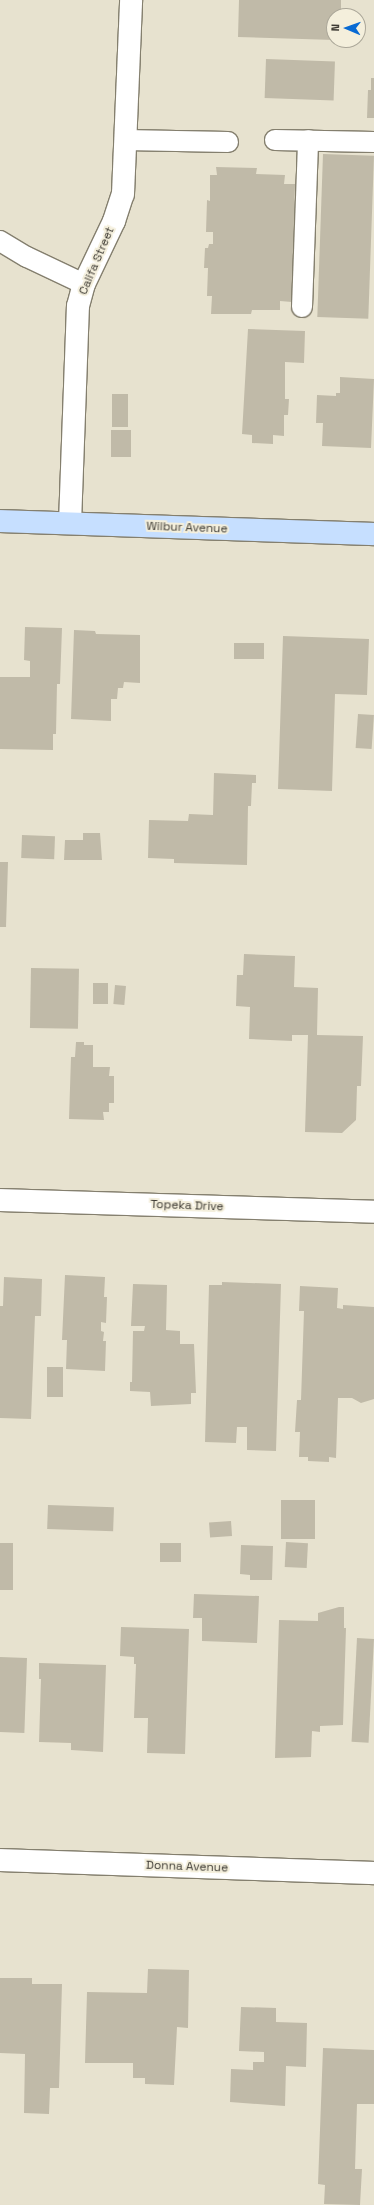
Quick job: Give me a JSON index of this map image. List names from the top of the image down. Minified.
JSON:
{"streets":{"main road":["Wilbur Avenue"],"street":["Califa Street","Topeka Drive","Donna Avenue"]},"crossings":[["Califa Street","Wilbur Avenue"]],"north":"left"}
